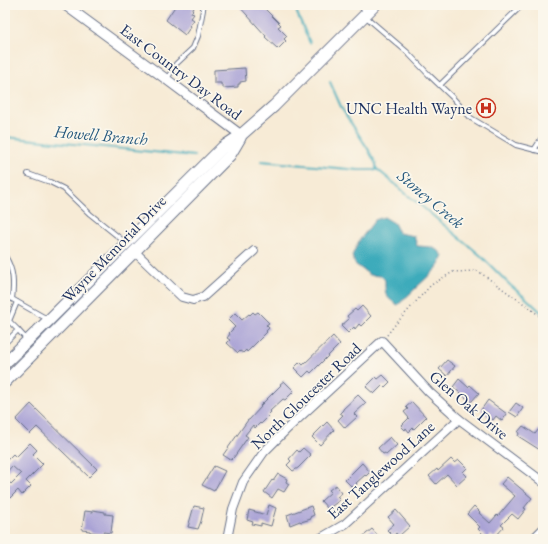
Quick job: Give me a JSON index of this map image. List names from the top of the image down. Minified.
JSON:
{"streets":{"main road":["Wayne Memorial Drive"],"street":["East Country Day Road","North Gloucester Road","Glen Oak Drive","East Tanglewood Lane"]},"crossings":[["East Country Day Road","Wayne Memorial Drive"],["North Gloucester Road","Glen Oak Drive"],["Glen Oak Drive","East Tanglewood Lane"]],"water":["Howell Branch","Stoney Creek"],"places":{"hospital":["UNC Health Wayne"]}}
